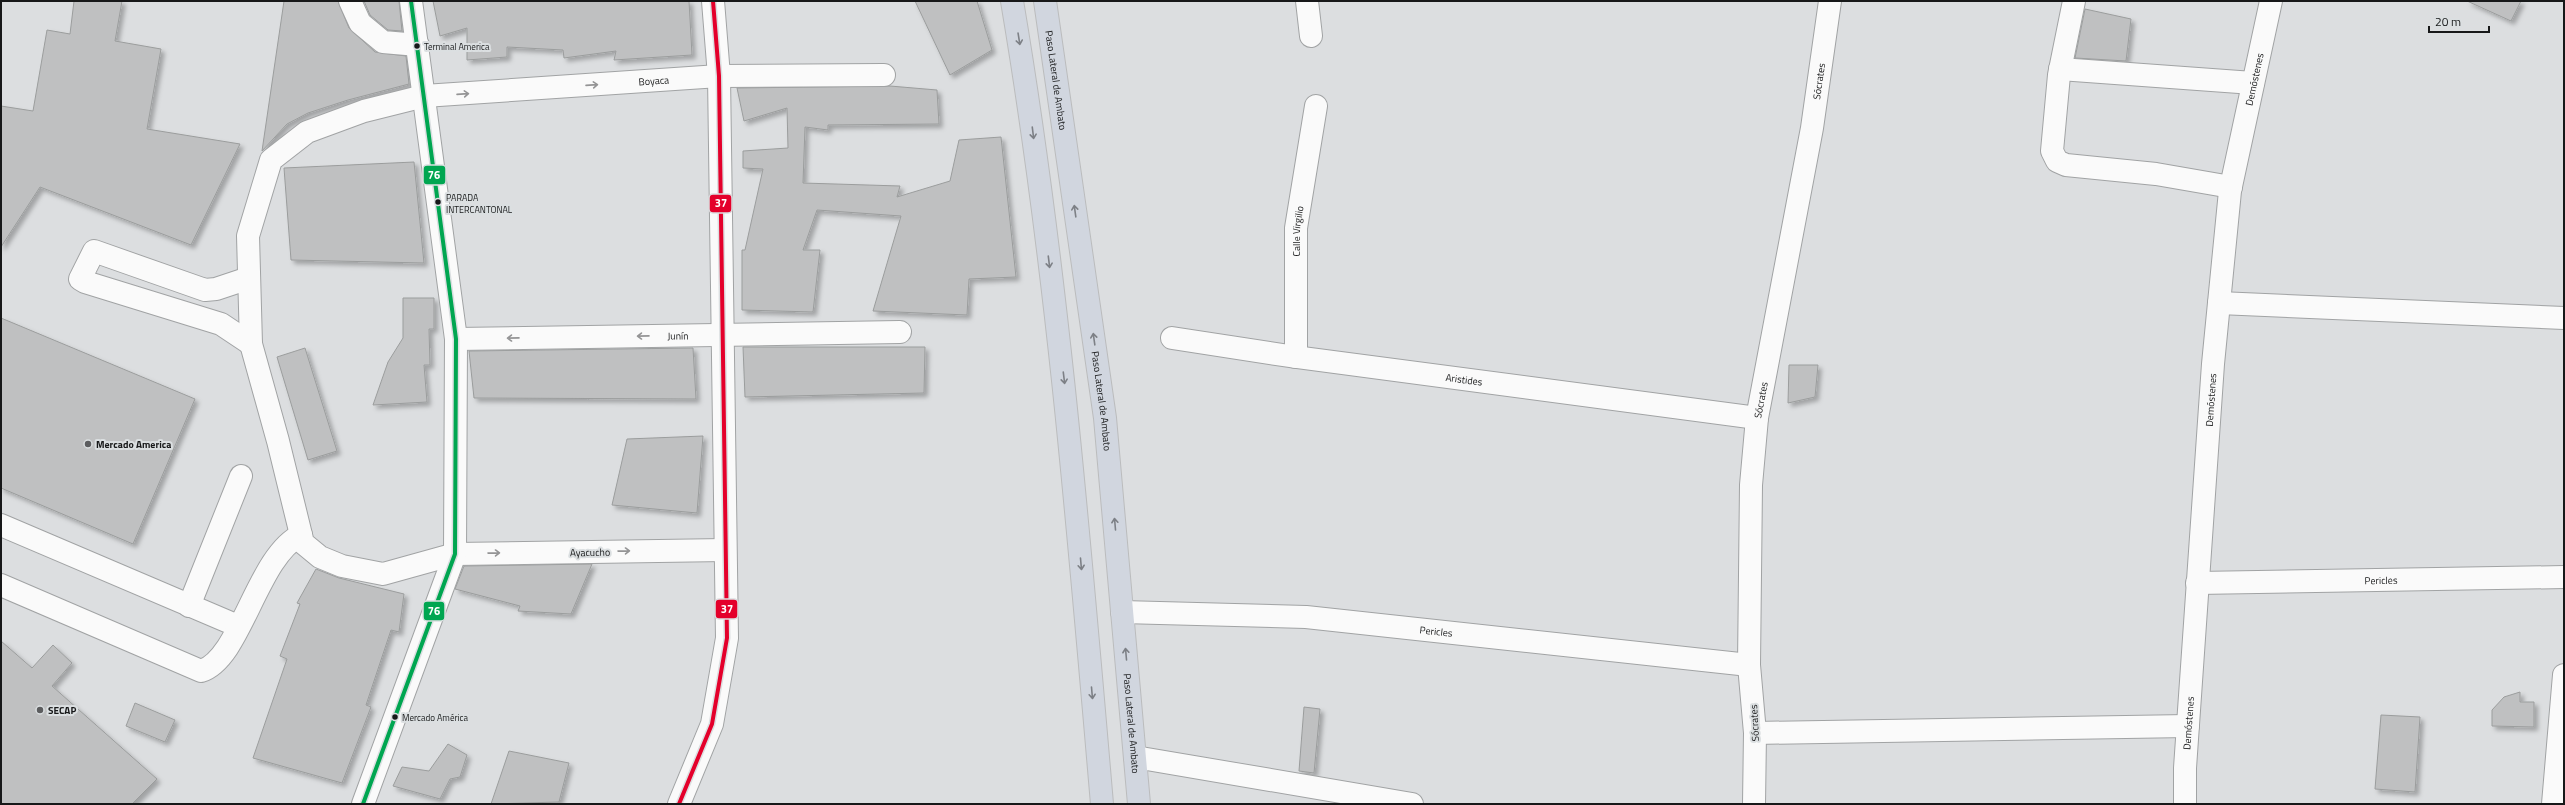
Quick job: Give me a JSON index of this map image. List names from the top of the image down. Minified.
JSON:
{"streets":{"highway":["Paso Lateral de Ambato"],"street":["Boyaca","Demóstenes","Sócrates","Calle Virgilio","Junín","Aristides","Ayacucho","Pericles"]},"crossings":[["Boyaca","Ayacucho"],["Demóstenes","Pericles"],["Paso Lateral de Ambato","Pericles"],["Sócrates","Aristides"],["Sócrates","Pericles"],["Calle Virgilio","Aristides"]],"one_way":["Junín","Ayacucho"],"places":["Terminal America","PARADA INTERCANTONAL","Mercado America","SECAP","Mercado América"],"lines":["transit line 76","transit line 37"],"scale_bar":"20 m"}
